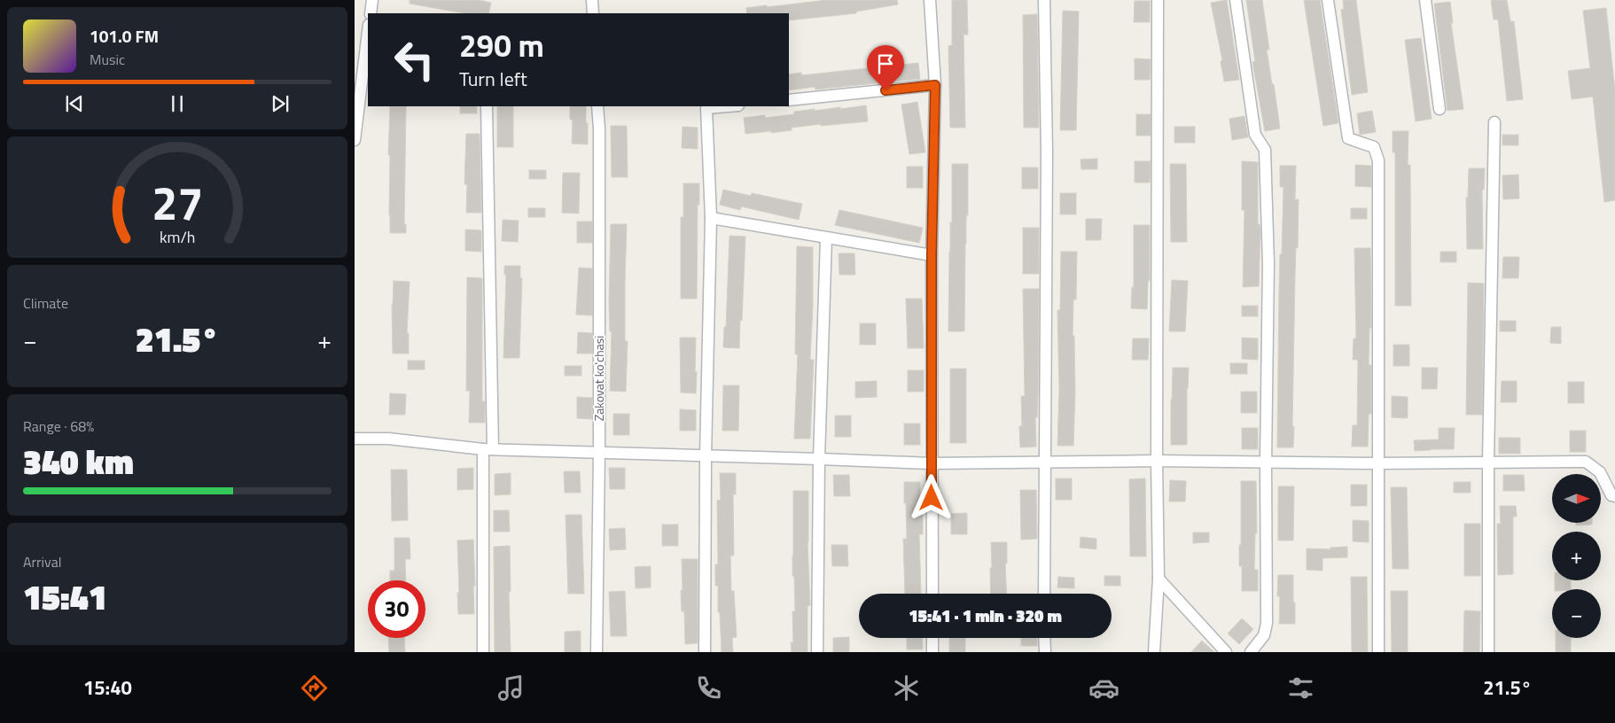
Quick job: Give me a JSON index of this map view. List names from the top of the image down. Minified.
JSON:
{"streets":{"street":["Zakovat ko'chasi"]},"north":"right","page":{"turn":["290 m","Turn left"],"song":["101.0 FM","Music"],"tile":["Climate",["Range · 68%","340 km"],["Arrival","15:41"]],"heat":["−","21.5°","+"],"map_buttons":["+","−"],"limit":"30","trip":"15:41 · 1 min · 320 m","tabs":["15:40","21.5°"],"gauge":["27","km/h"]}}
